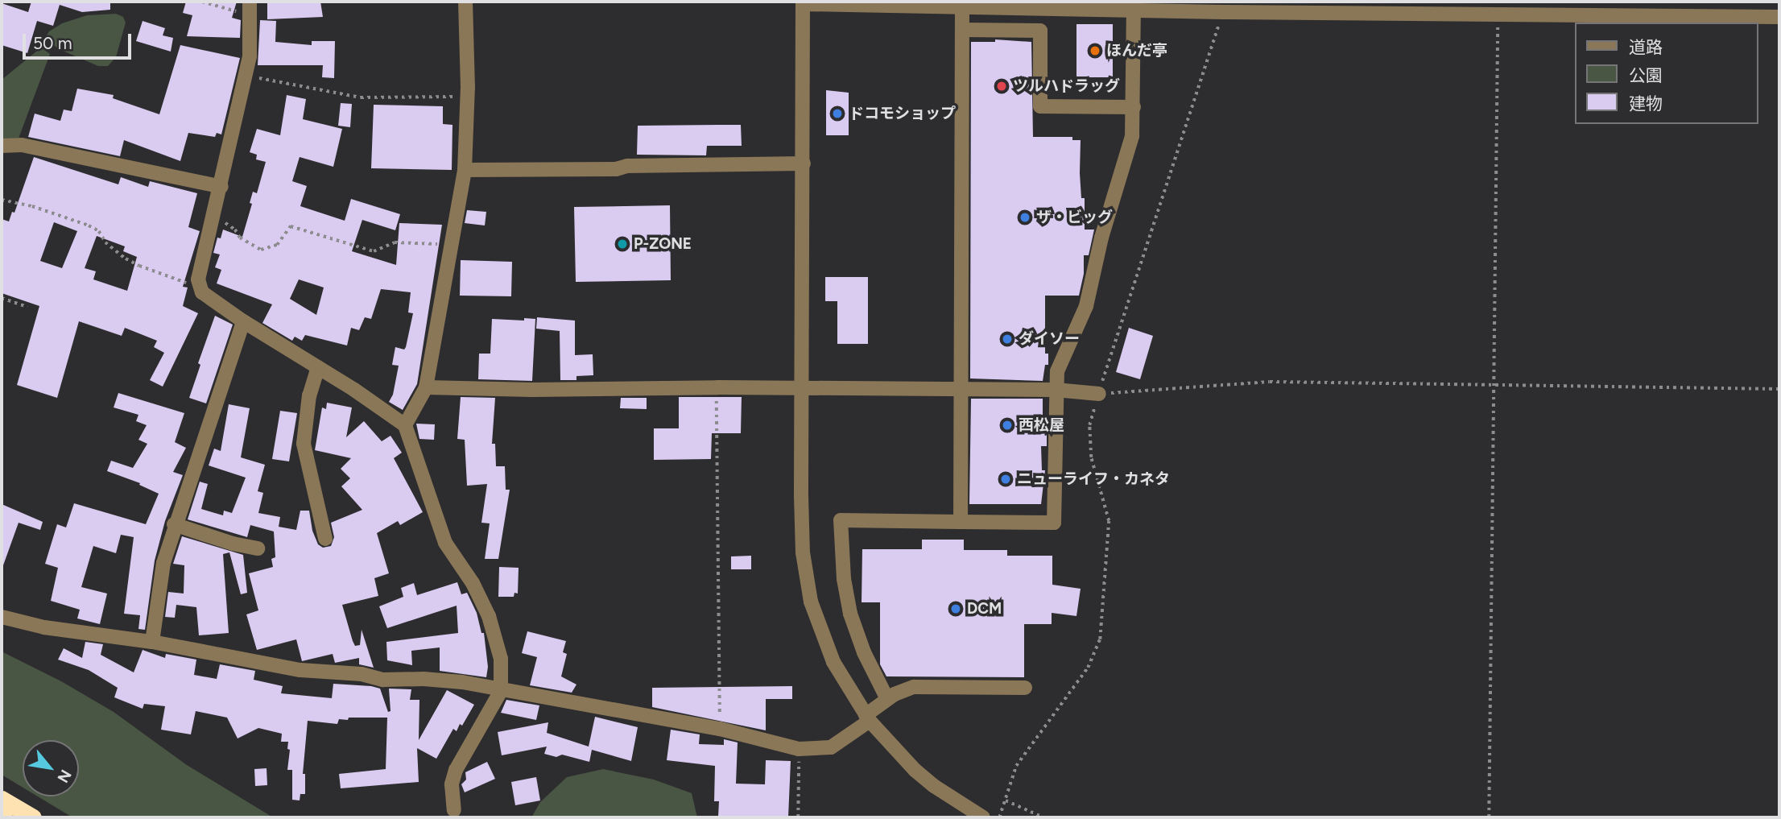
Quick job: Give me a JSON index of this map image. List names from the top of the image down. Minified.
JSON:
{"places":["ほんだ亭","ツルハドラッグ","ドコモショップ","ザ・ビッグ","P-ZONE","ダイソー","西松屋","ニューライフ・カネタ","DCM"],"legend":["道路","公園","建物"],"scale_bar":"50 m","north":"bottom right"}
